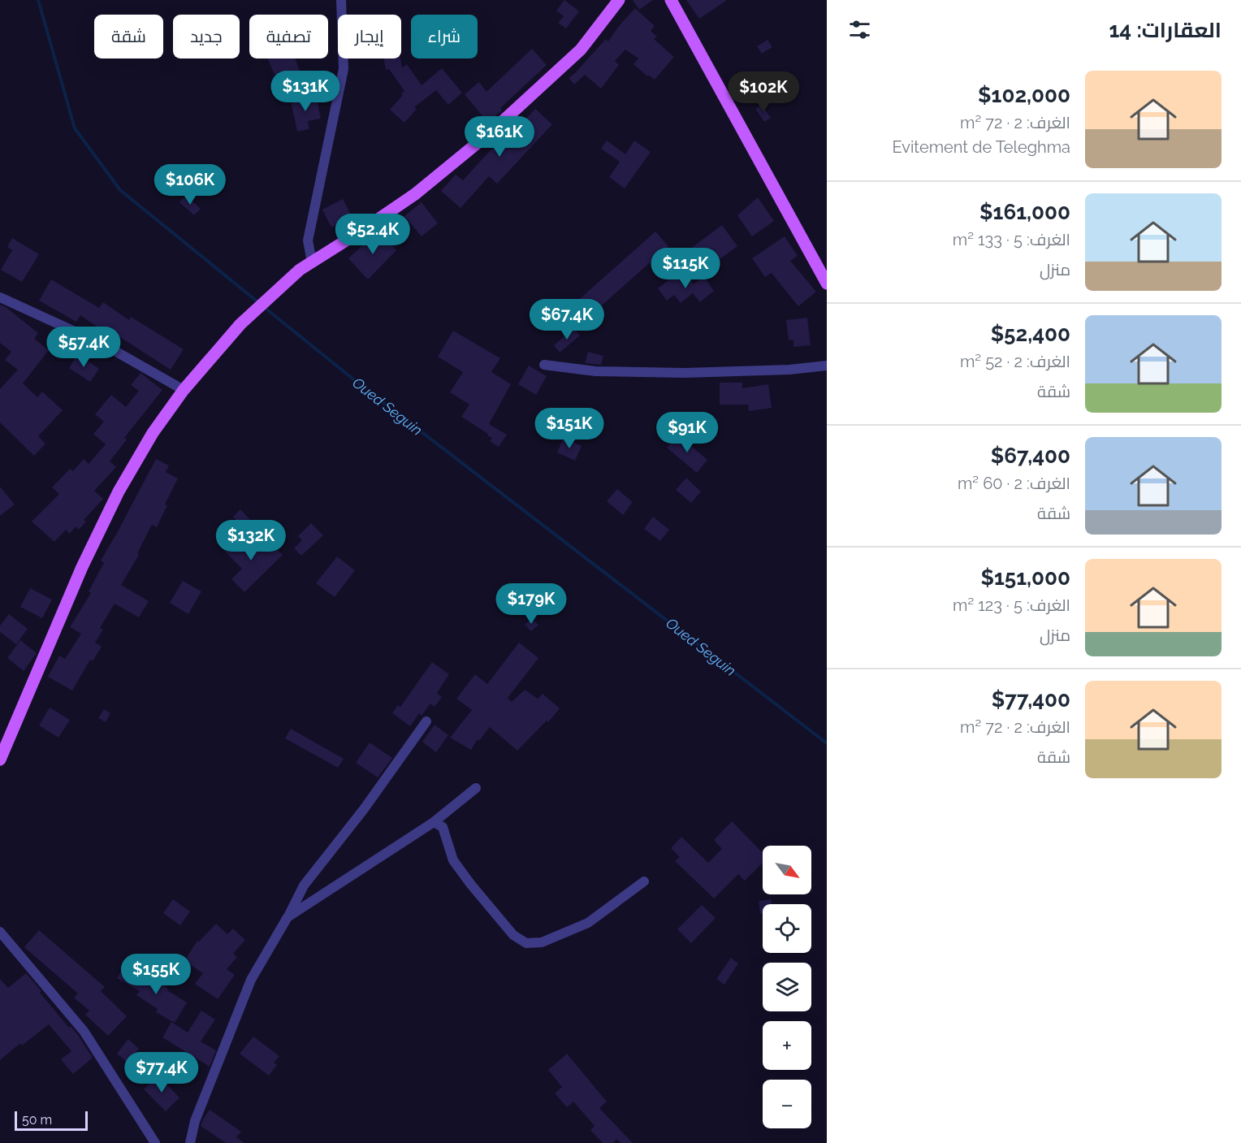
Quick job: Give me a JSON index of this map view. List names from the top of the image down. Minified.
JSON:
{"water":["Oued Seguin"],"scale_bar":"50 m","north":"bottom right","page":{"heading":"العقارات: 14","chip":["شراء","إيجار","تصفية","جديد","شقة"],"list":[{"name":"$102,000","note":"الغرف: 2 · 72 m² · Evitement de Teleghma"},{"name":"$161,000","note":"الغرف: 5 · 133 m² · منزل"},{"name":"$52,400","note":"الغرف: 2 · 52 m² · شقة"},{"name":"$67,400","note":"الغرف: 2 · 60 m² · شقة"},{"name":"$151,000","note":"الغرف: 5 · 123 m² · منزل"},{"name":"$77,400","note":"الغرف: 2 · 72 m² · شقة"}],"price":["$131K","$102K","$161K","$106K","$52.4K","$115K","$67.4K","$57.4K","$151K","$91K","$132K","$179K","$155K","$77.4K"],"map_buttons":["+","−"],"scale":"50 m"}}
